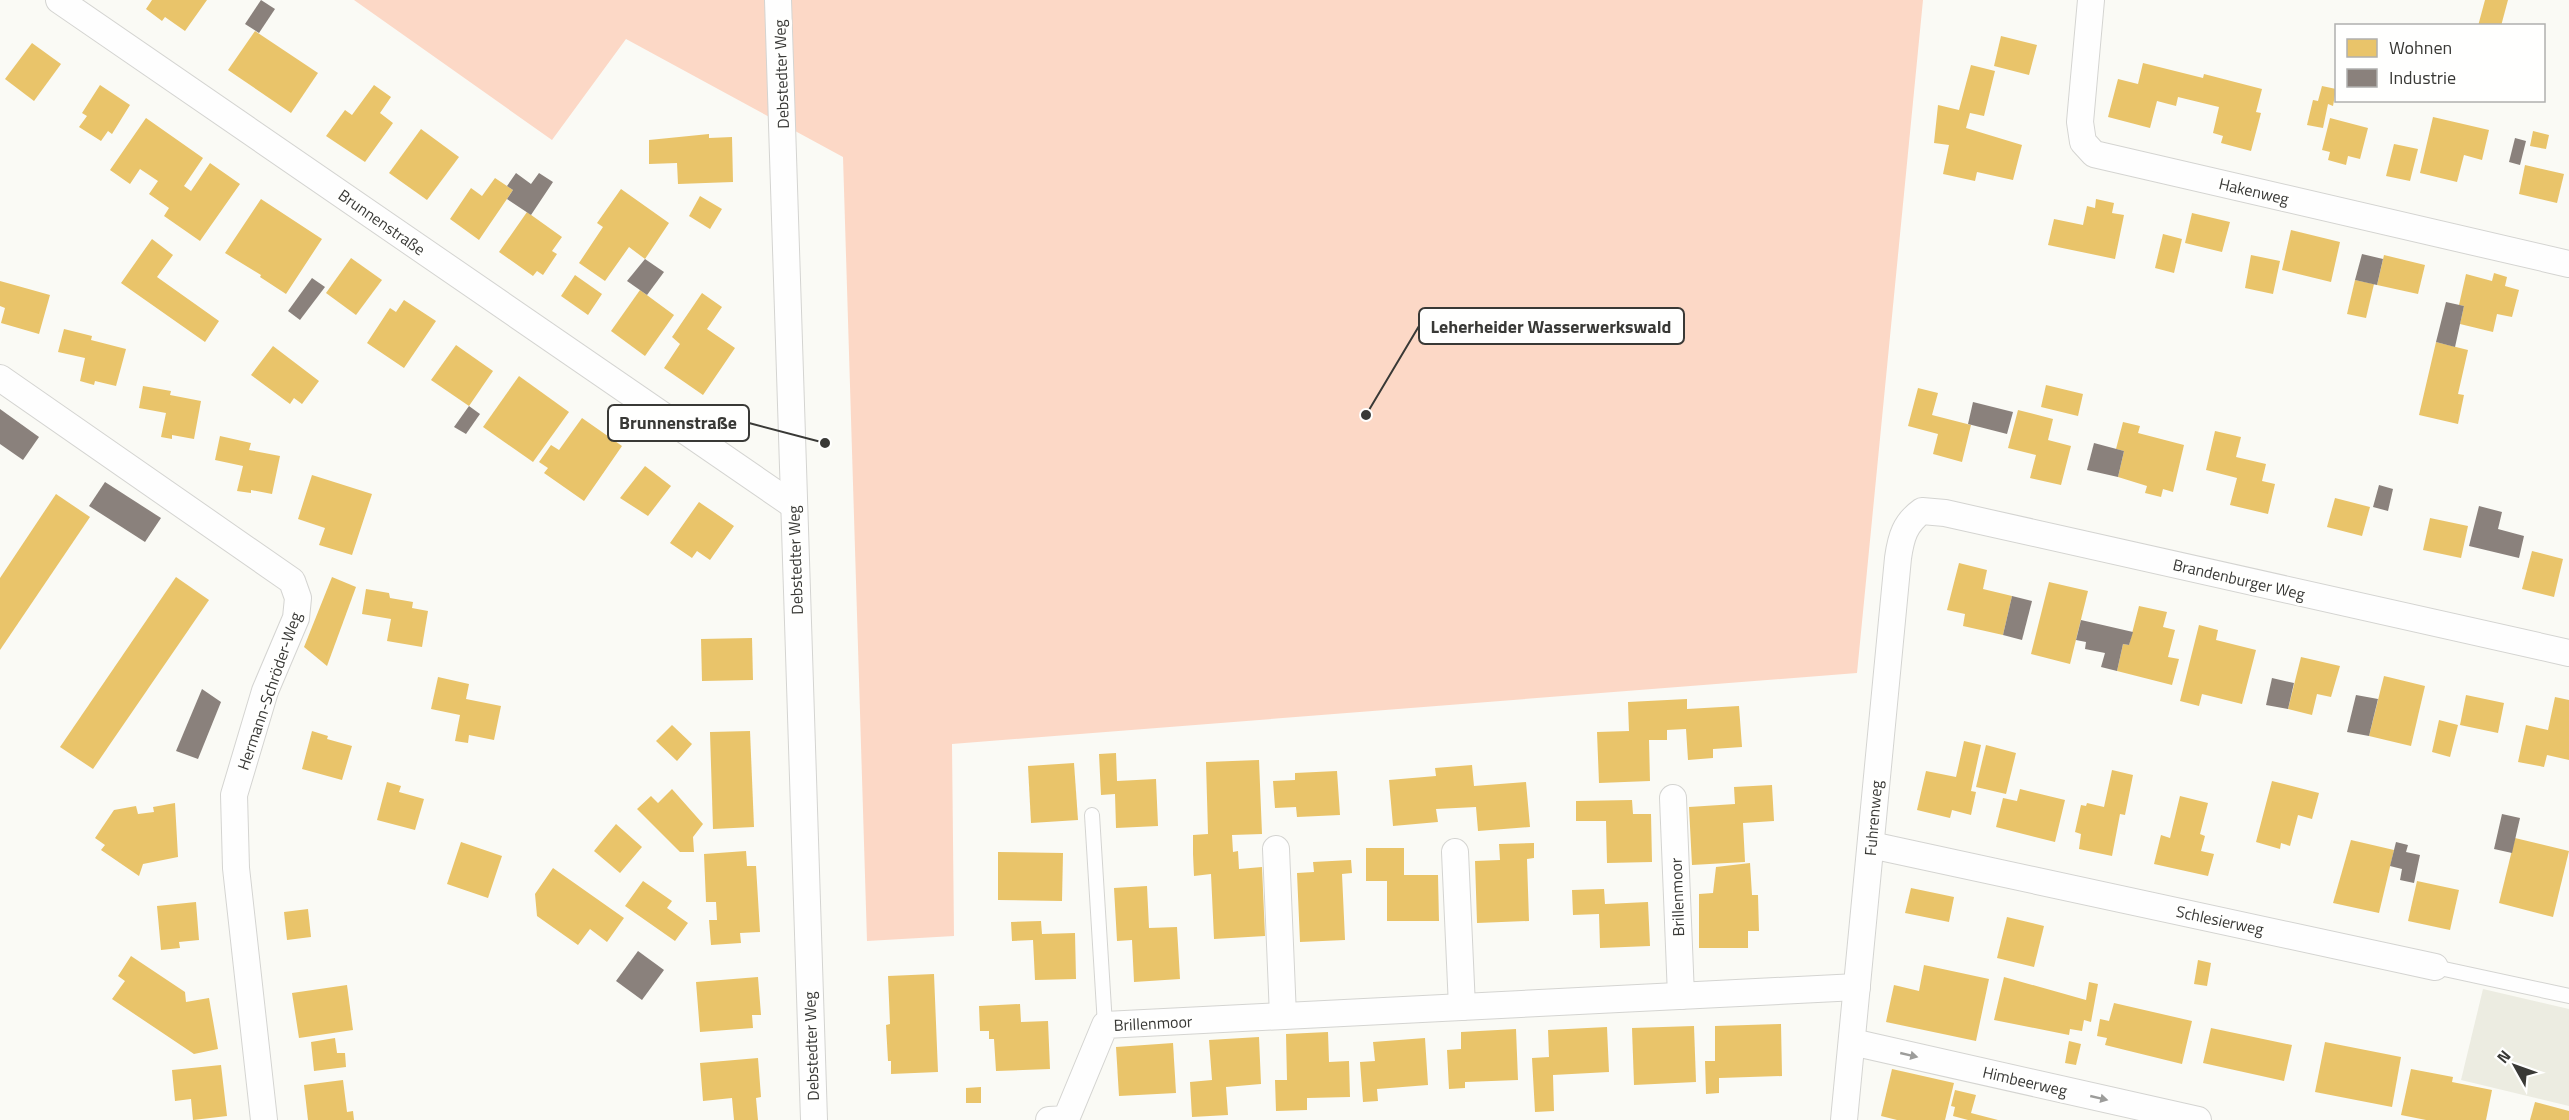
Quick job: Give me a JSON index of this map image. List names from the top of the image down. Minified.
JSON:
{"streets":{"street":["Debstedter Weg","Hakenweg","Brunnenstraße","Brandenburger Weg","Hermann-Schröder-Weg","Fuhrenweg","Brillenmoor","Schlesierweg","Himbeerweg"]},"crossings":[["Debstedter Weg","Brunnenstraße"],["Brandenburger Weg","Fuhrenweg"],["Fuhrenweg","Brillenmoor"],["Fuhrenweg","Schlesierweg"],["Fuhrenweg","Himbeerweg"]],"one_way":["Himbeerweg"],"places":["Leherheider Wasserwerkswald","Brunnenstraße"],"legend":["Wohnen","Industrie"],"north":"top left"}
